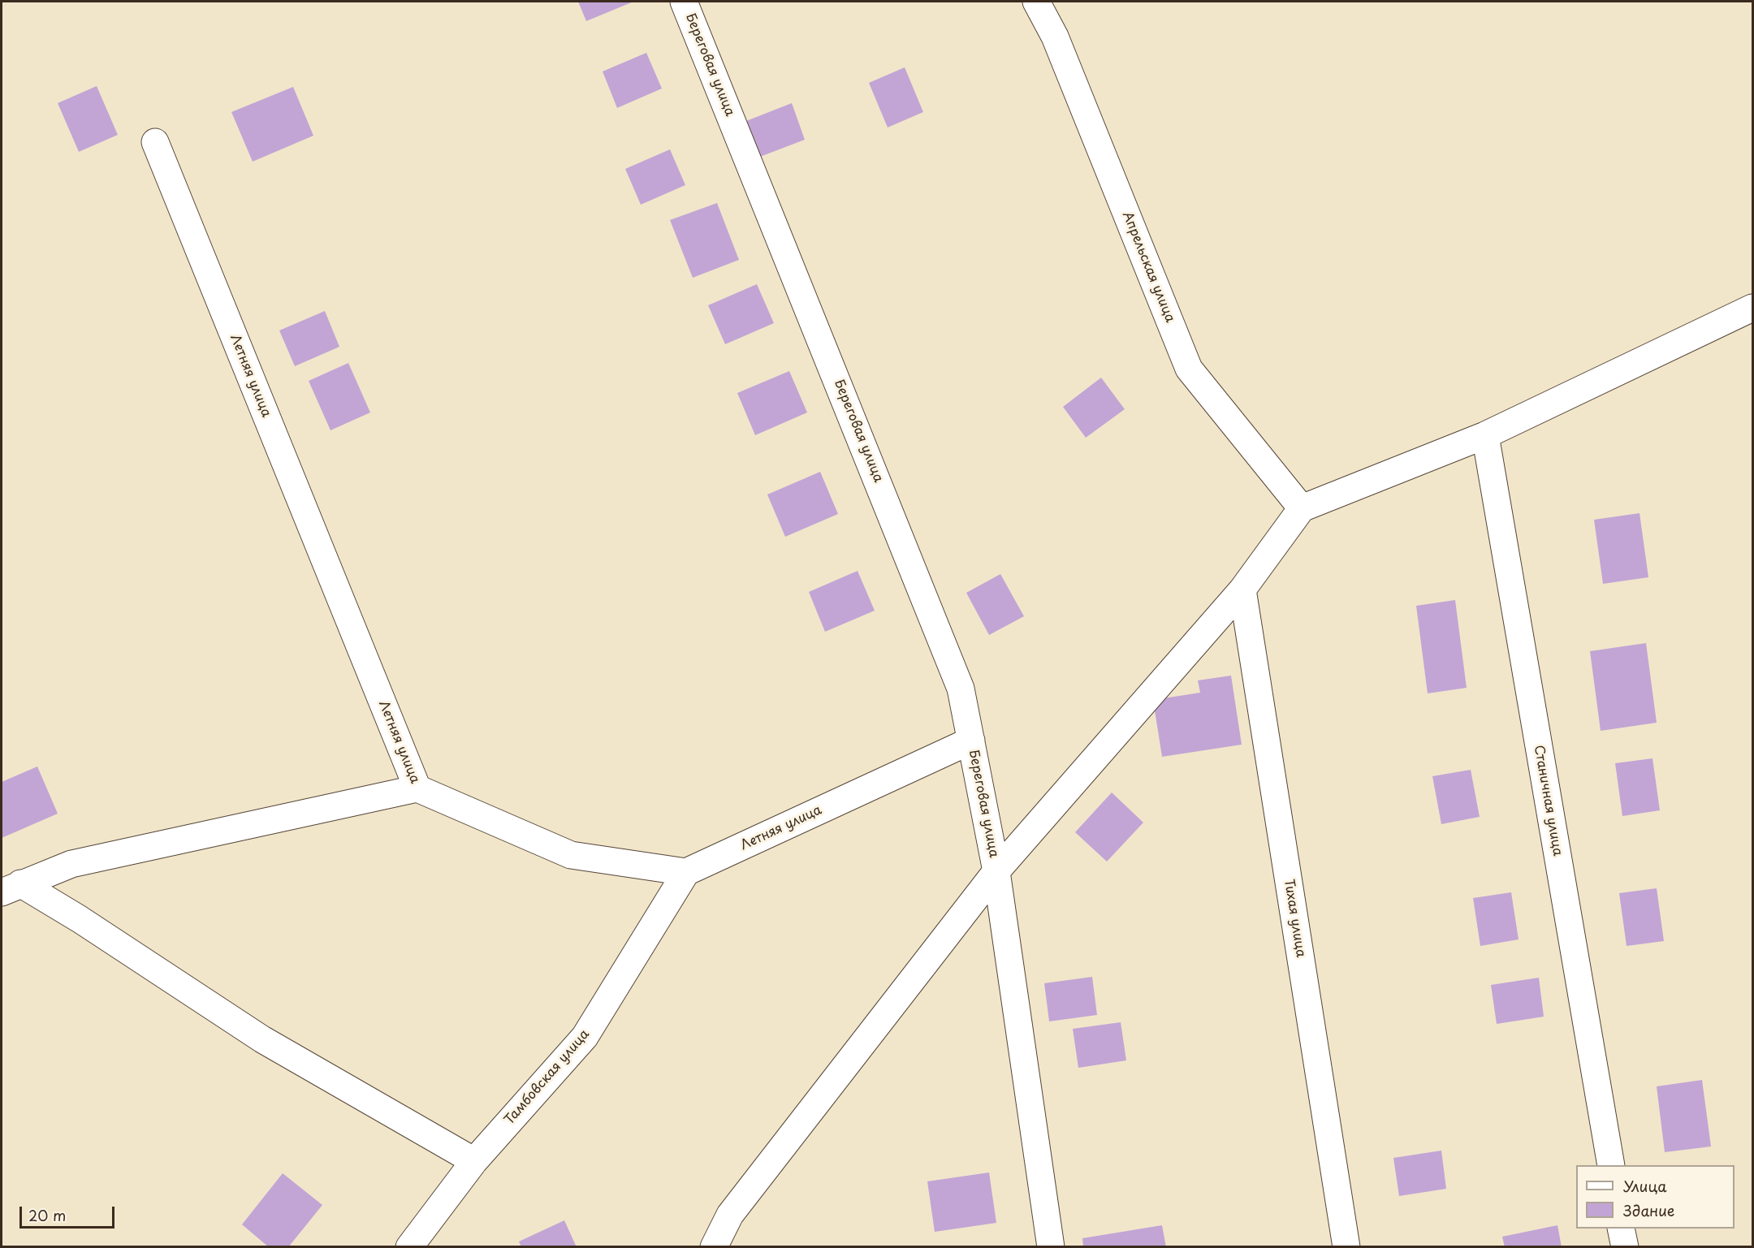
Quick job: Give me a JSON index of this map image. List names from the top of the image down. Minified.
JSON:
{"streets":{"street":["Береговая улица","Апрельская улица","Летняя улица","Станичная улица","Тихая улица","Тамбовская улица"]},"crossings":[["Береговая улица","Летняя улица"],["Летняя улица","Тамбовская улица"]],"legend":["Улица","Здание"],"scale_bar":"20 m"}
